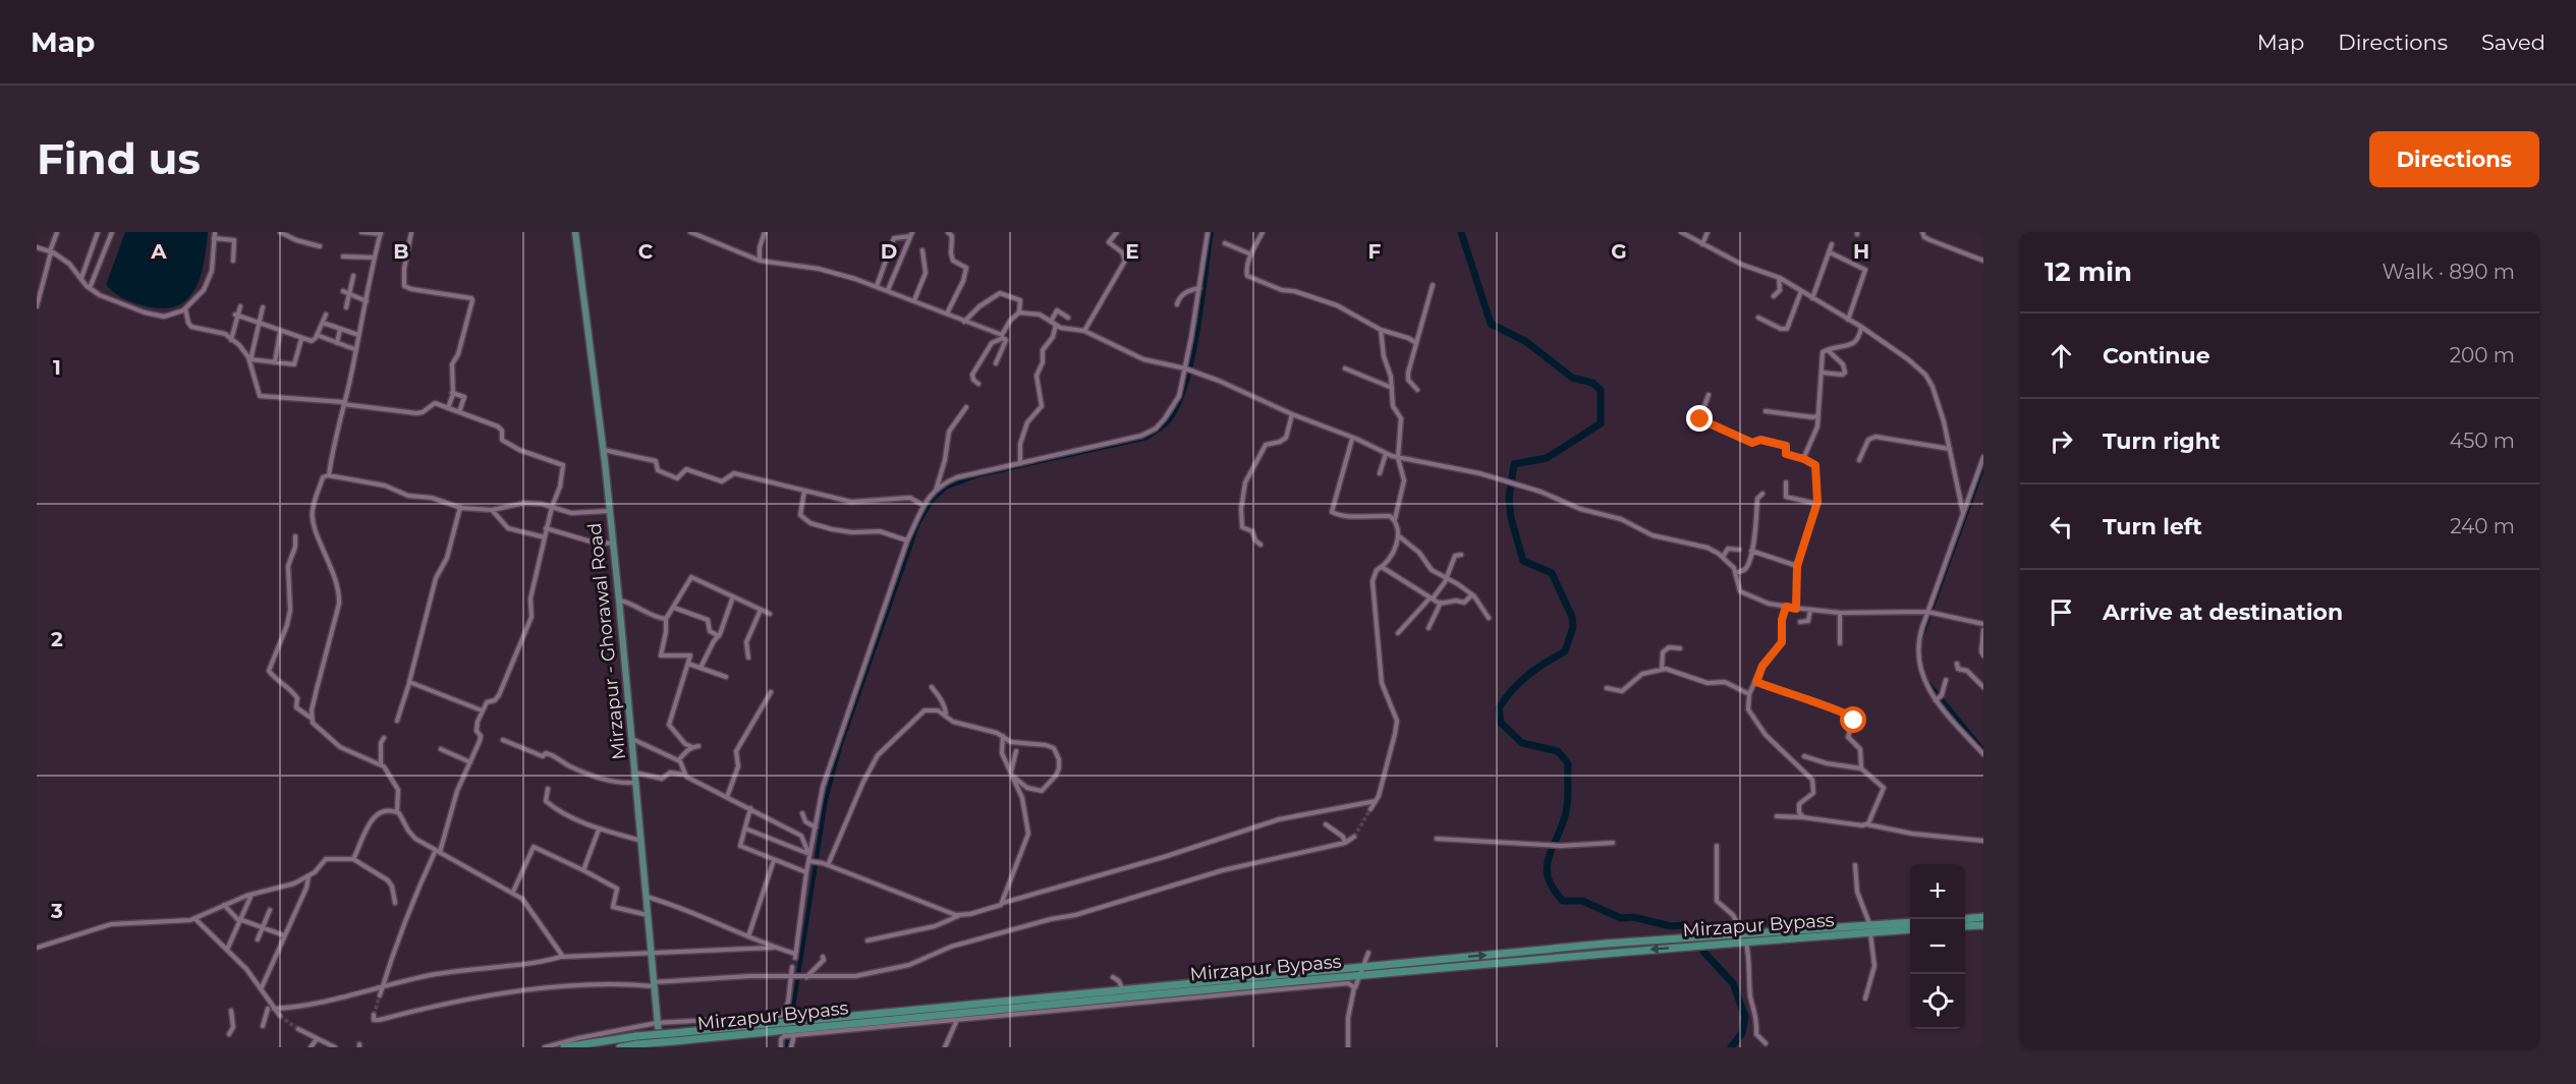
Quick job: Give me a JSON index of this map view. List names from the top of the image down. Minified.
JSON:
{"streets":{"highway":["Mirzapur Bypass"],"main road":["Mirzapur - Ghorawal Road"]},"page":{"header":"Map","nav":["Map","Directions","Saved"],"buttons":"Directions","title":"Find us","heading":["12 min","Walk · 890 m"],"list":[["Continue","200 m"],["Turn right","450 m"],["Turn left","240 m"],"Arrive at destination"],"map_buttons":["+","−"]},"grid":{"columns":["A","B","C","D","E","F","G","H"],"rows":["1","2","3"]}}
